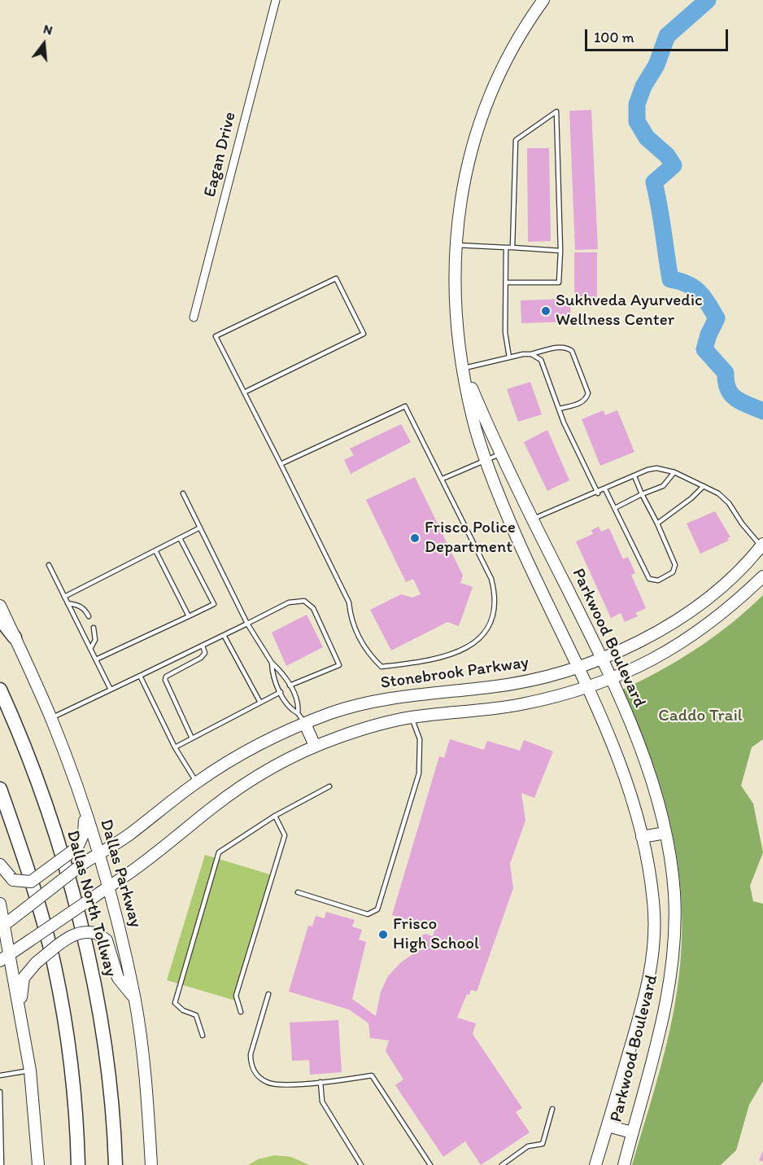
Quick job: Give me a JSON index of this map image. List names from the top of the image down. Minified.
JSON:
{"streets":{"highway":["Dallas North Tollway"],"main road":["Parkwood Boulevard","Stonebrook Parkway","Dallas Parkway"],"street":["Eagan Drive"]},"crossings":[["Parkwood Boulevard","Stonebrook Parkway"],["Stonebrook Parkway","Dallas Parkway"]],"parks":["Caddo Trail"],"places":["Sukhveda Ayurvedic Wellness Center","Frisco Police Department","Frisco High School"],"scale_bar":"100 m","north":"top"}
